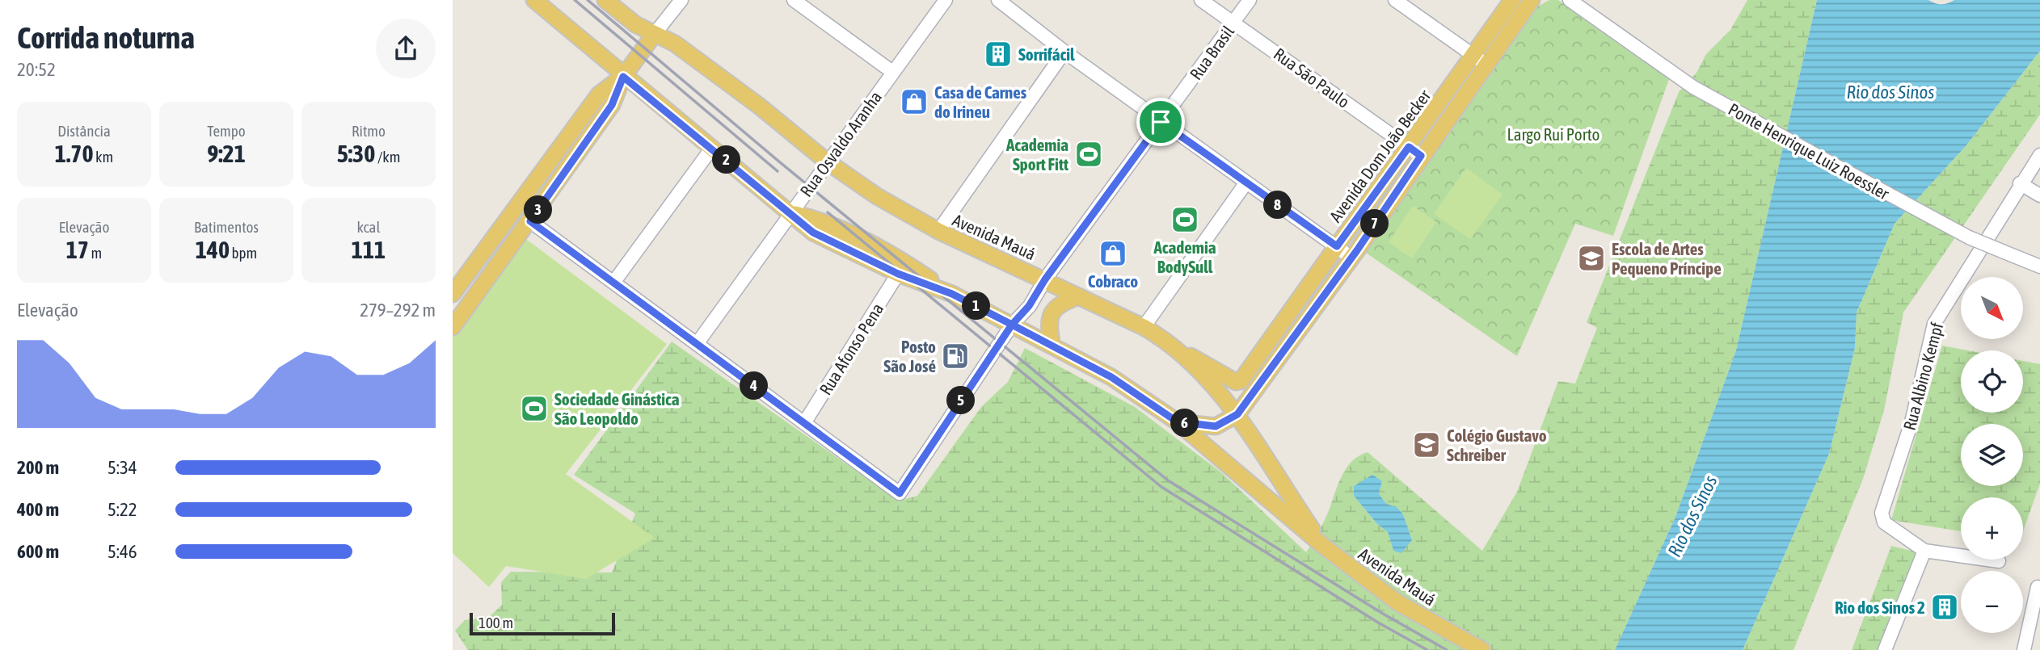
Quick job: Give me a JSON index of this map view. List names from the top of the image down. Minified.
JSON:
{"streets":{"main road":["Avenida Dom João Becker","Avenida Mauá"],"street":["Rua Brasil","Rua São Paulo","Rua Osvaldo Aranha","Ponte Henrique Luiz Roessler","Rua Afonso Pena","Rua Albino Kempf"]},"crossings":[["Rua Brasil","Rua São Paulo"],["Rua Brasil","Avenida Mauá"],["Rua Brasil","Rua Afonso Pena"],["Rua São Paulo","Avenida Dom João Becker"],["Rua Osvaldo Aranha","Avenida Mauá"],["Avenida Dom João Becker","Avenida Mauá"],["Avenida Mauá","Rua Afonso Pena"]],"water":["Rio dos Sinos"],"parks":["Largo Rui Porto"],"places":{"building":["Sorrifácil","Rio dos Sinos 2"],"shop":["Casa de Carnes do Irineu","Cobraco"],"sports":["Academia Sport Fitt","Academia BodySull","Sociedade Ginástica São Leopoldo"],"school or university":["Escola de Artes Pequeno Príncipe","Colégio Gustavo Schreiber"],"fuel station":["Posto São José"]},"scale_bar":"100 m","north":"bottom right","page":{"heading":["Corrida noturna","20:52"],"stats":[["Distância","1.70 km"],["Tempo","9:21"],["Ritmo","5:30 /km"],["Elevação","17 m"],["Batimentos","140 bpm"],["kcal","111"]],"pins":["2","8","3","7","1","4","5","6"],"map_buttons":["+","−"],"chart":["Elevação","279–292 m"],"list":[{"name":"200 m","note":"5:34"},{"name":"400 m","note":"5:22"},{"name":"600 m","note":"5:46"}],"scale":"100 m"}}
